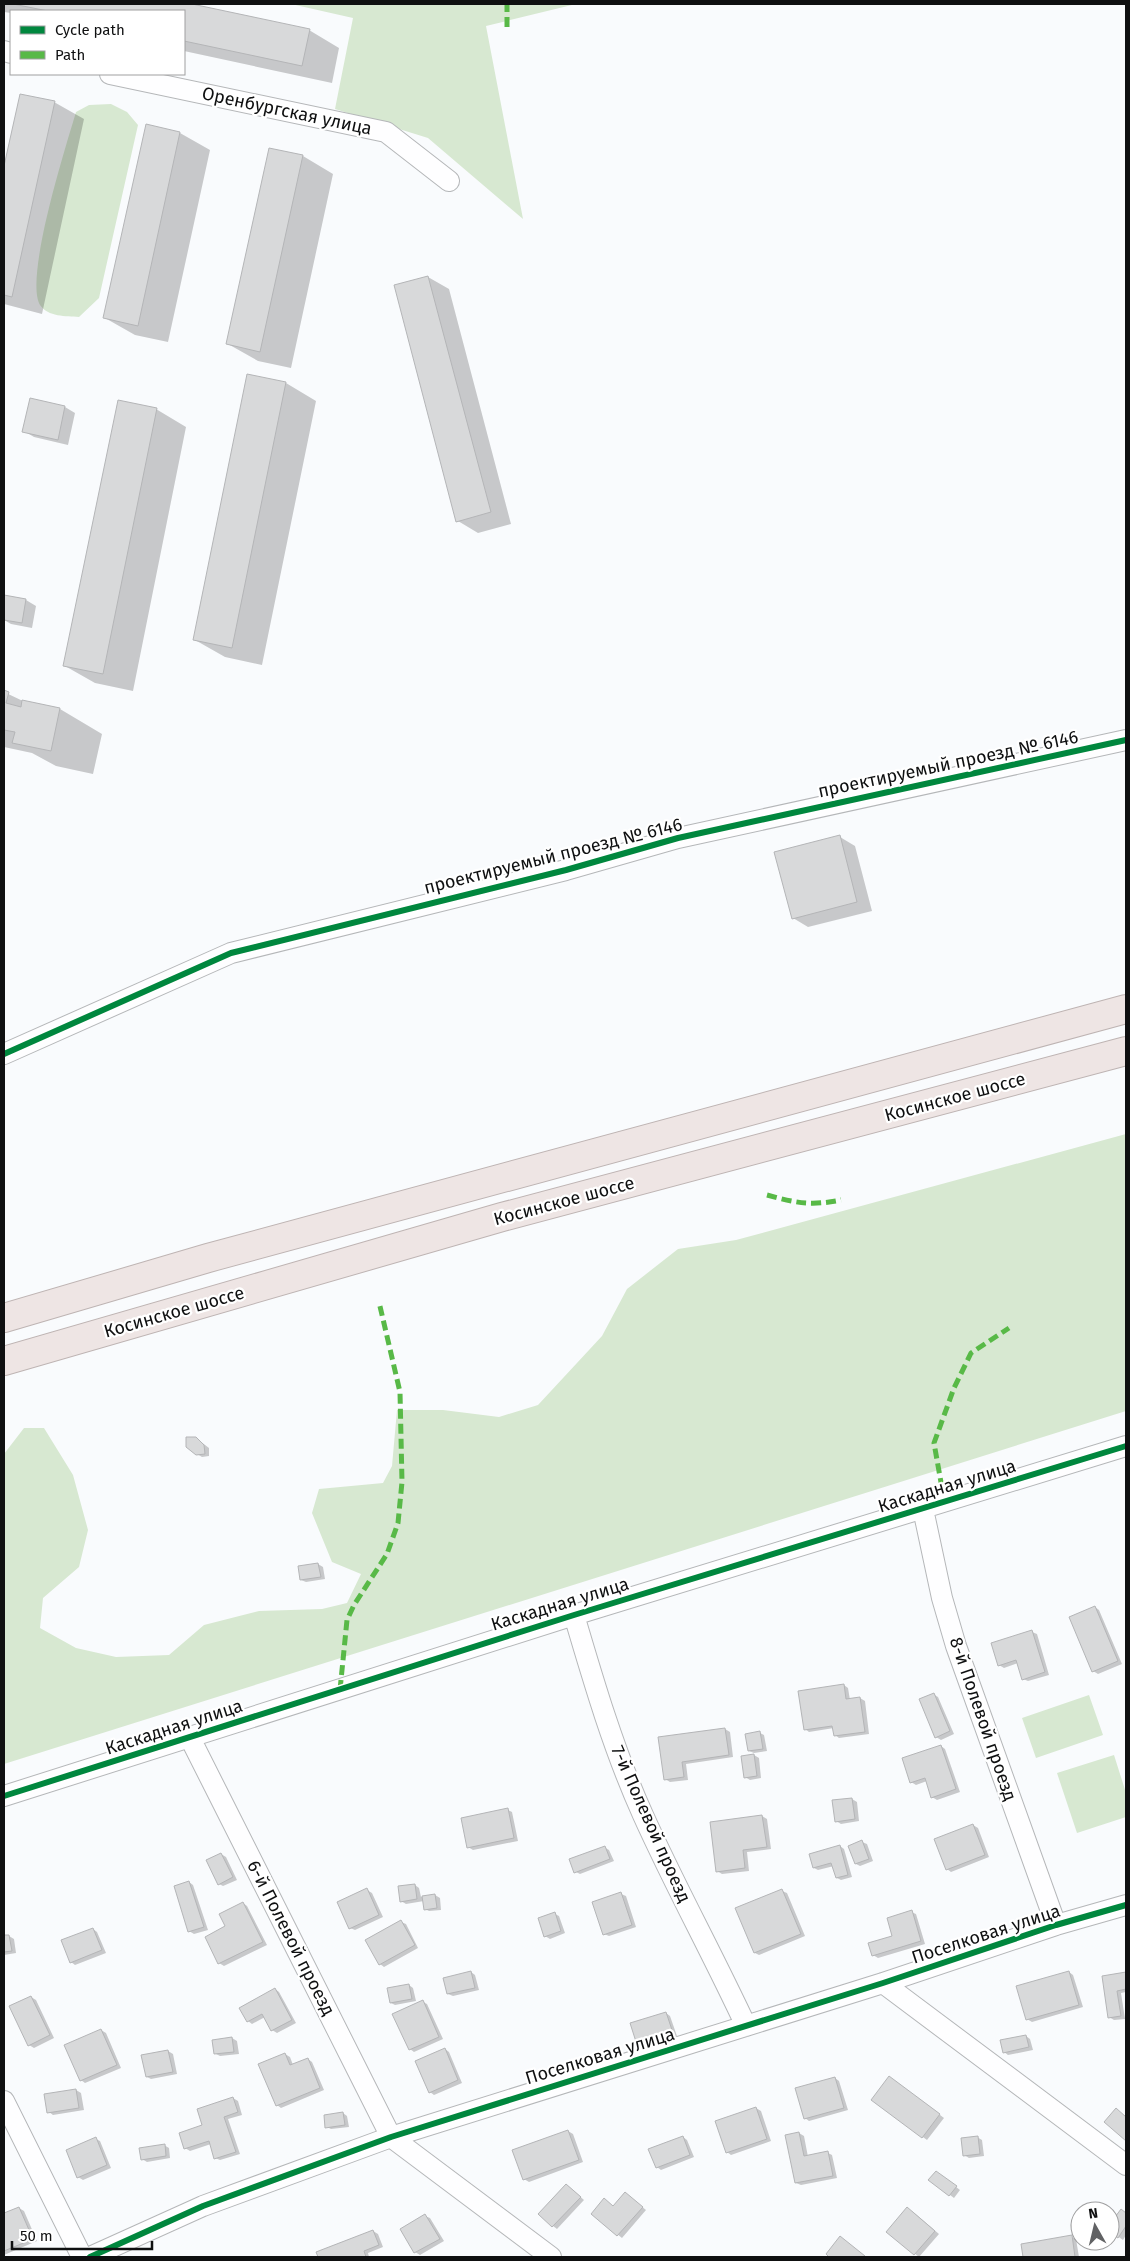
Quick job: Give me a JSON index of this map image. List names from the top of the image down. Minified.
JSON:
{"streets":{"highway":["Косинское шоссе"],"street":["Оренбургская улица","проектируемый проезд № 6146","Каскадная улица","8-й Полевой проезд","7-й Полевой проезд","Поселковая улица","6-й Полевой проезд"]},"crossings":[["Каскадная улица","8-й Полевой проезд"],["Каскадная улица","7-й Полевой проезд"],["Каскадная улица","6-й Полевой проезд"],["8-й Полевой проезд","Поселковая улица"],["7-й Полевой проезд","Поселковая улица"],["Поселковая улица","6-й Полевой проезд"]],"legend":["Cycle path","Path"],"scale_bar":"50 m","north":"top"}
